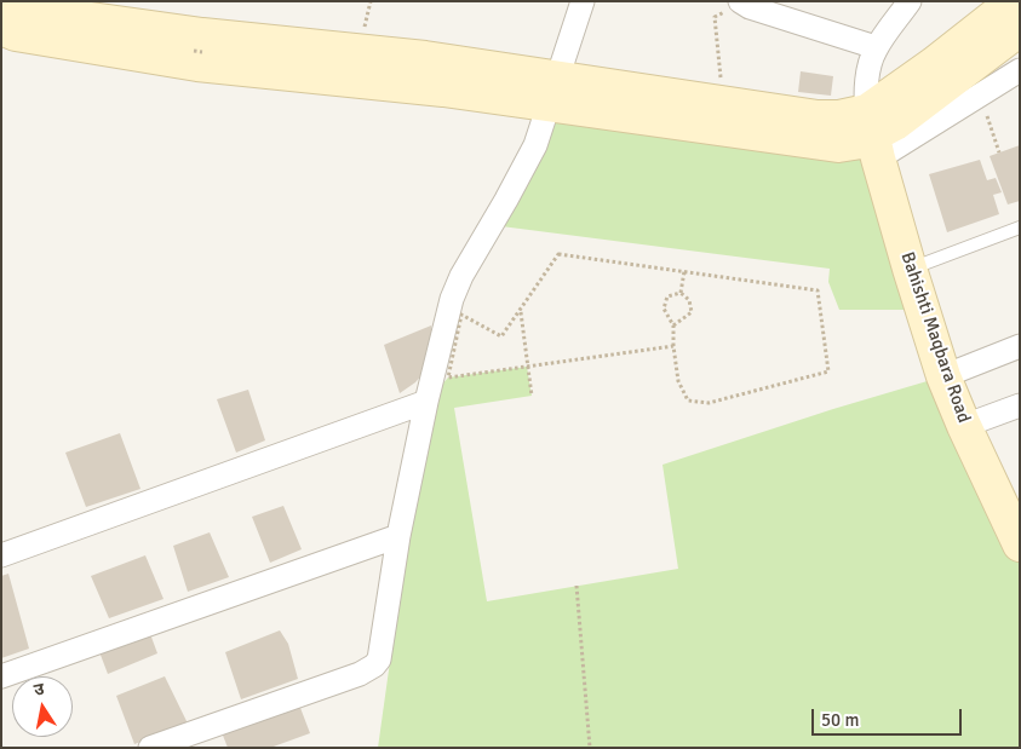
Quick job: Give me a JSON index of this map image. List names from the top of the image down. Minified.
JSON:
{"streets":{"street":["Bahishti Maqbara Road"]},"scale_bar":"50 m","north":"top"}
